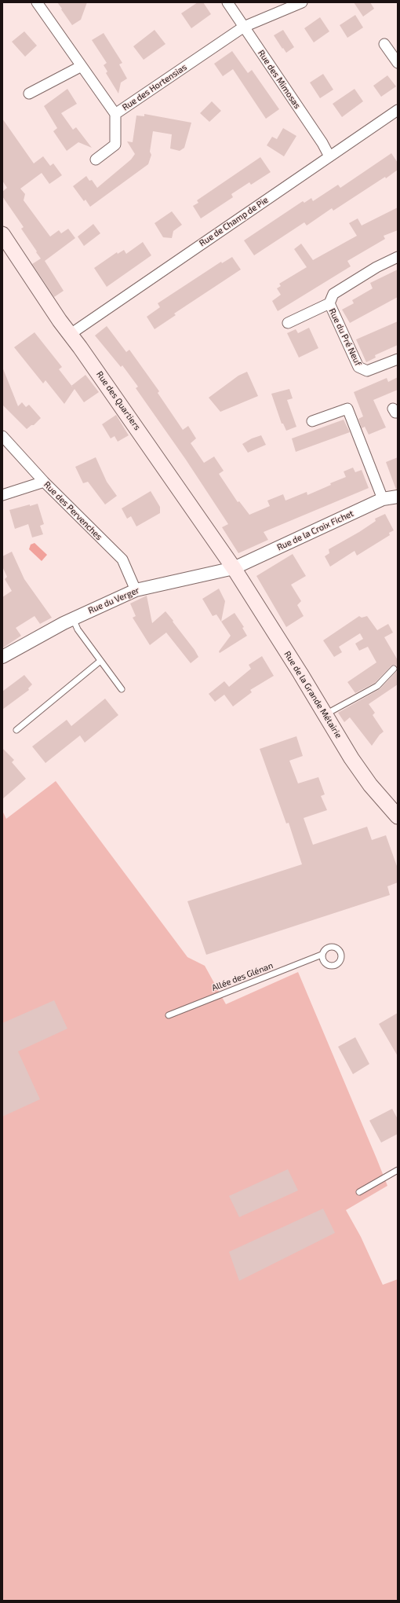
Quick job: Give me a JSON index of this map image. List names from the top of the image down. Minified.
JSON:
{"streets":{"main road":["Rue des Quartiers","Rue de la Grande Métairie"],"street":["Rue des Mimosas","Rue des Hortensias","Rue de Champ de Pie","Rue du Pré Neuf","Rue des Pervenches","Rue de la Croix Fichet","Rue du Verger"],"lane":["Allée des Glénan"]},"crossings":[["Rue des Mimosas","Rue des Hortensias"],["Rue des Mimosas","Rue de Champ de Pie"],["Rue de Champ de Pie","Rue des Quartiers"],["Rue des Quartiers","Rue de la Croix Fichet"],["Rue des Quartiers","Rue du Verger"],["Rue des Quartiers","Rue de la Grande Métairie"],["Rue des Pervenches","Rue du Verger"],["Rue de la Croix Fichet","Rue du Verger"],["Rue de la Croix Fichet","Rue de la Grande Métairie"],["Rue du Verger","Rue de la Grande Métairie"]]}
